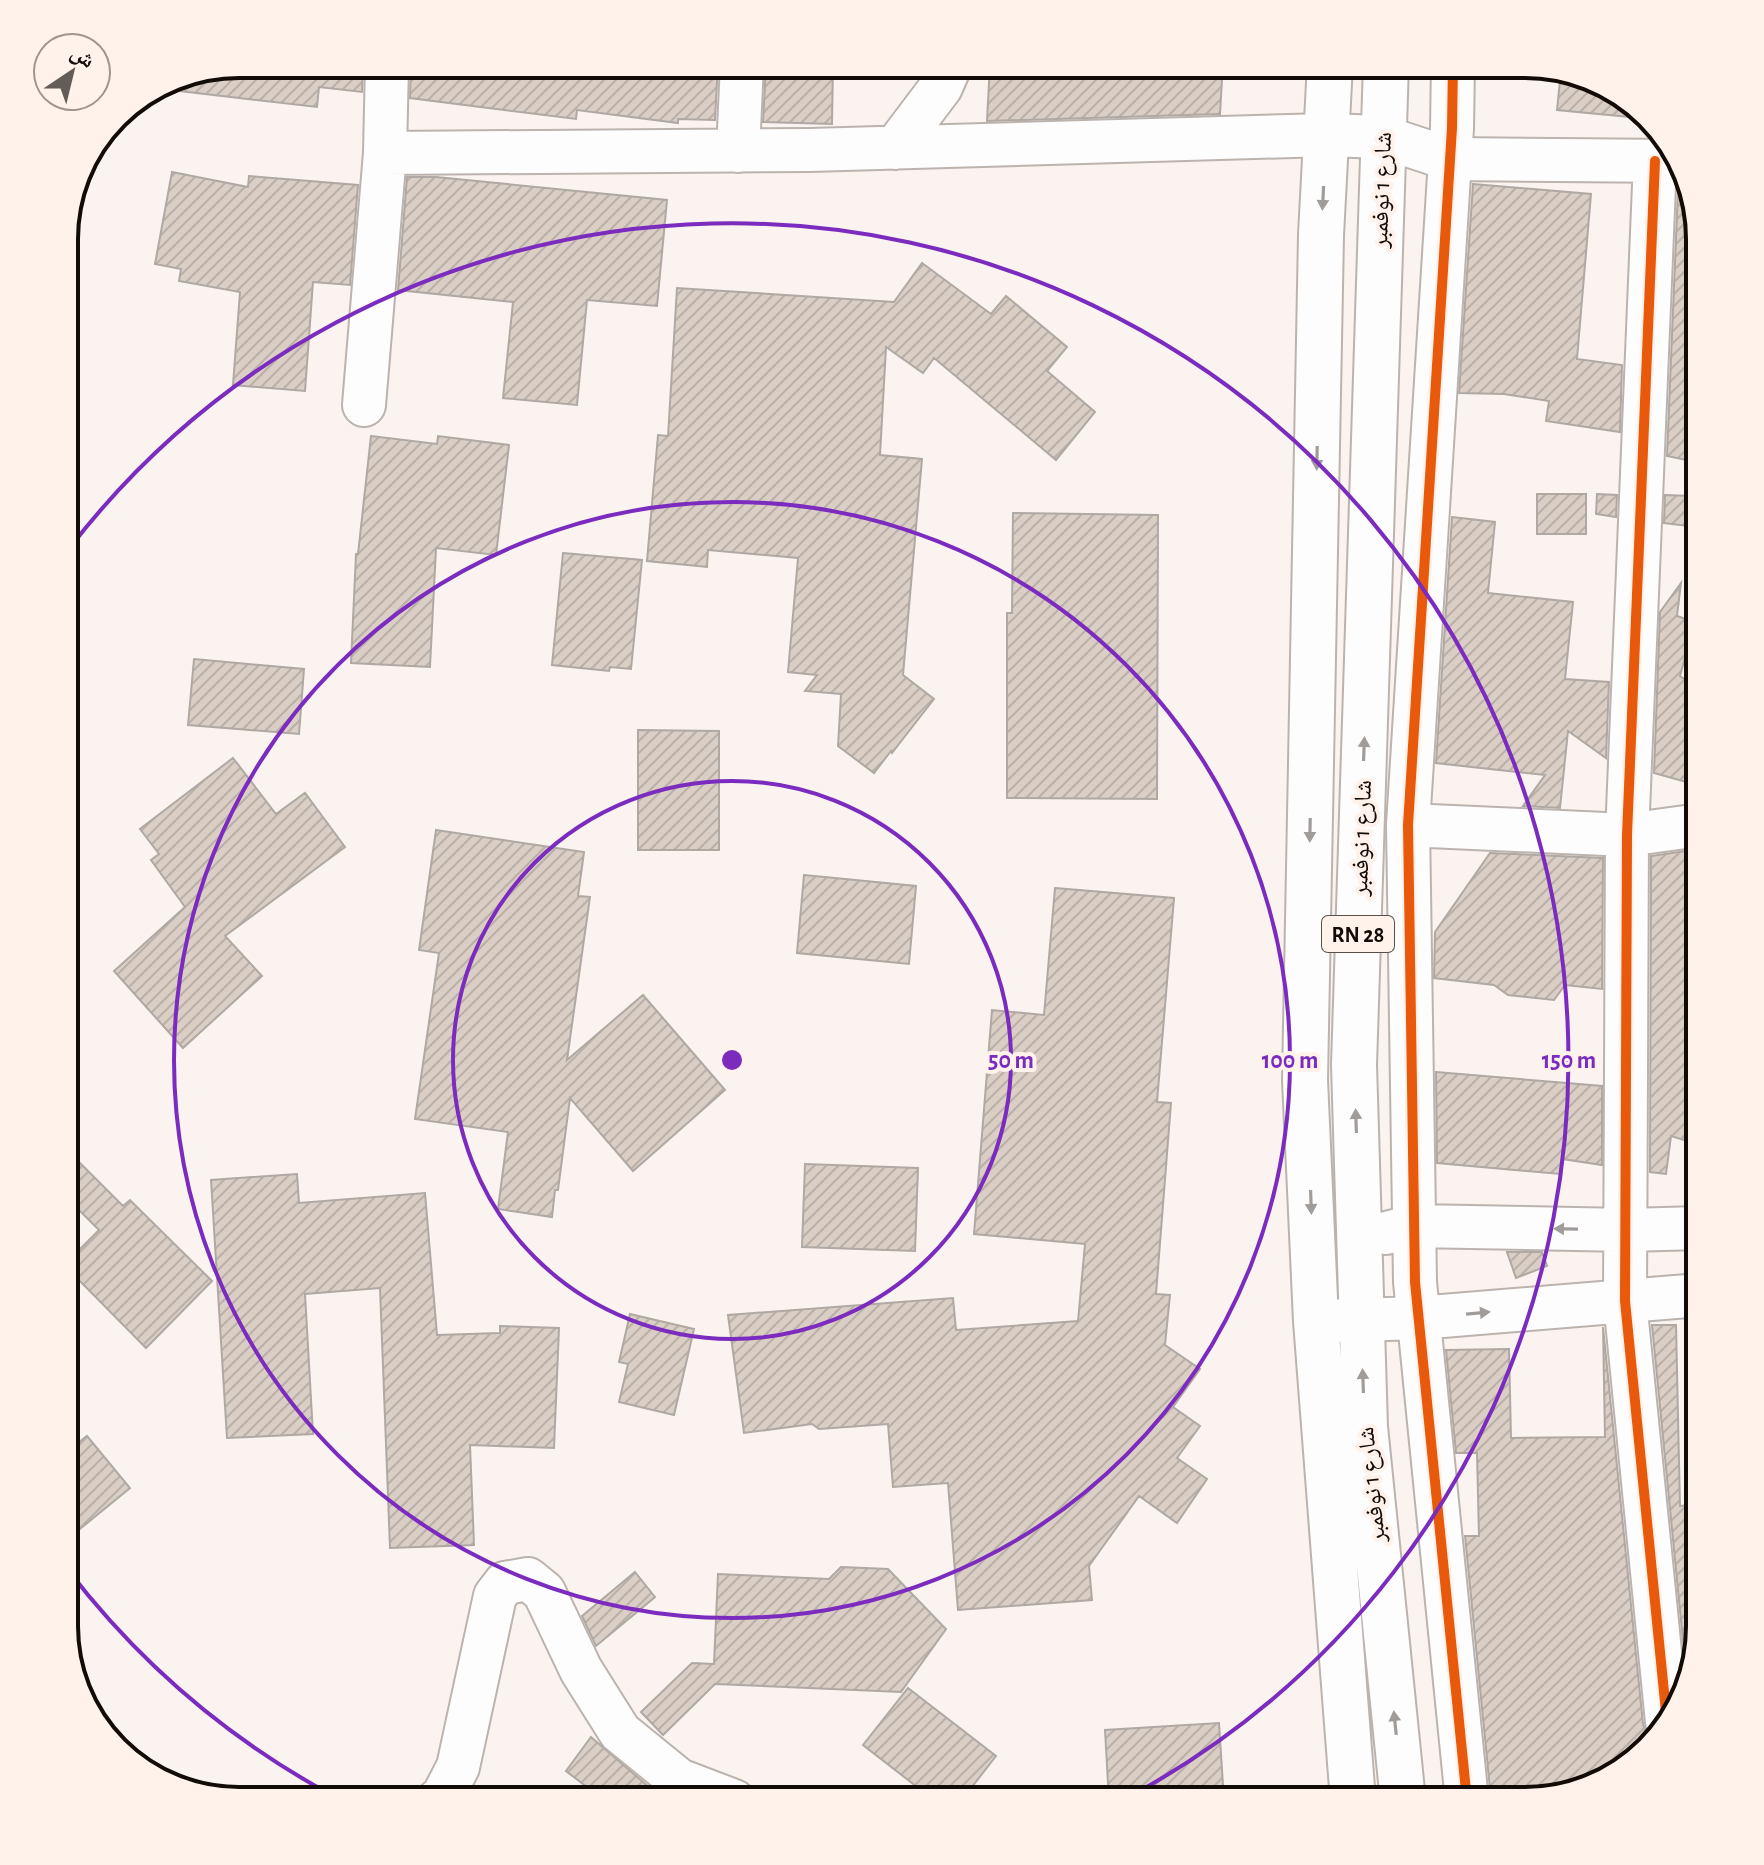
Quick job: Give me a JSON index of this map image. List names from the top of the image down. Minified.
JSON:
{"streets":{"main road":["شارع 1 نوفمبر","RN 28"]},"north":"top right","rings":["50 m","100 m","150 m"]}
